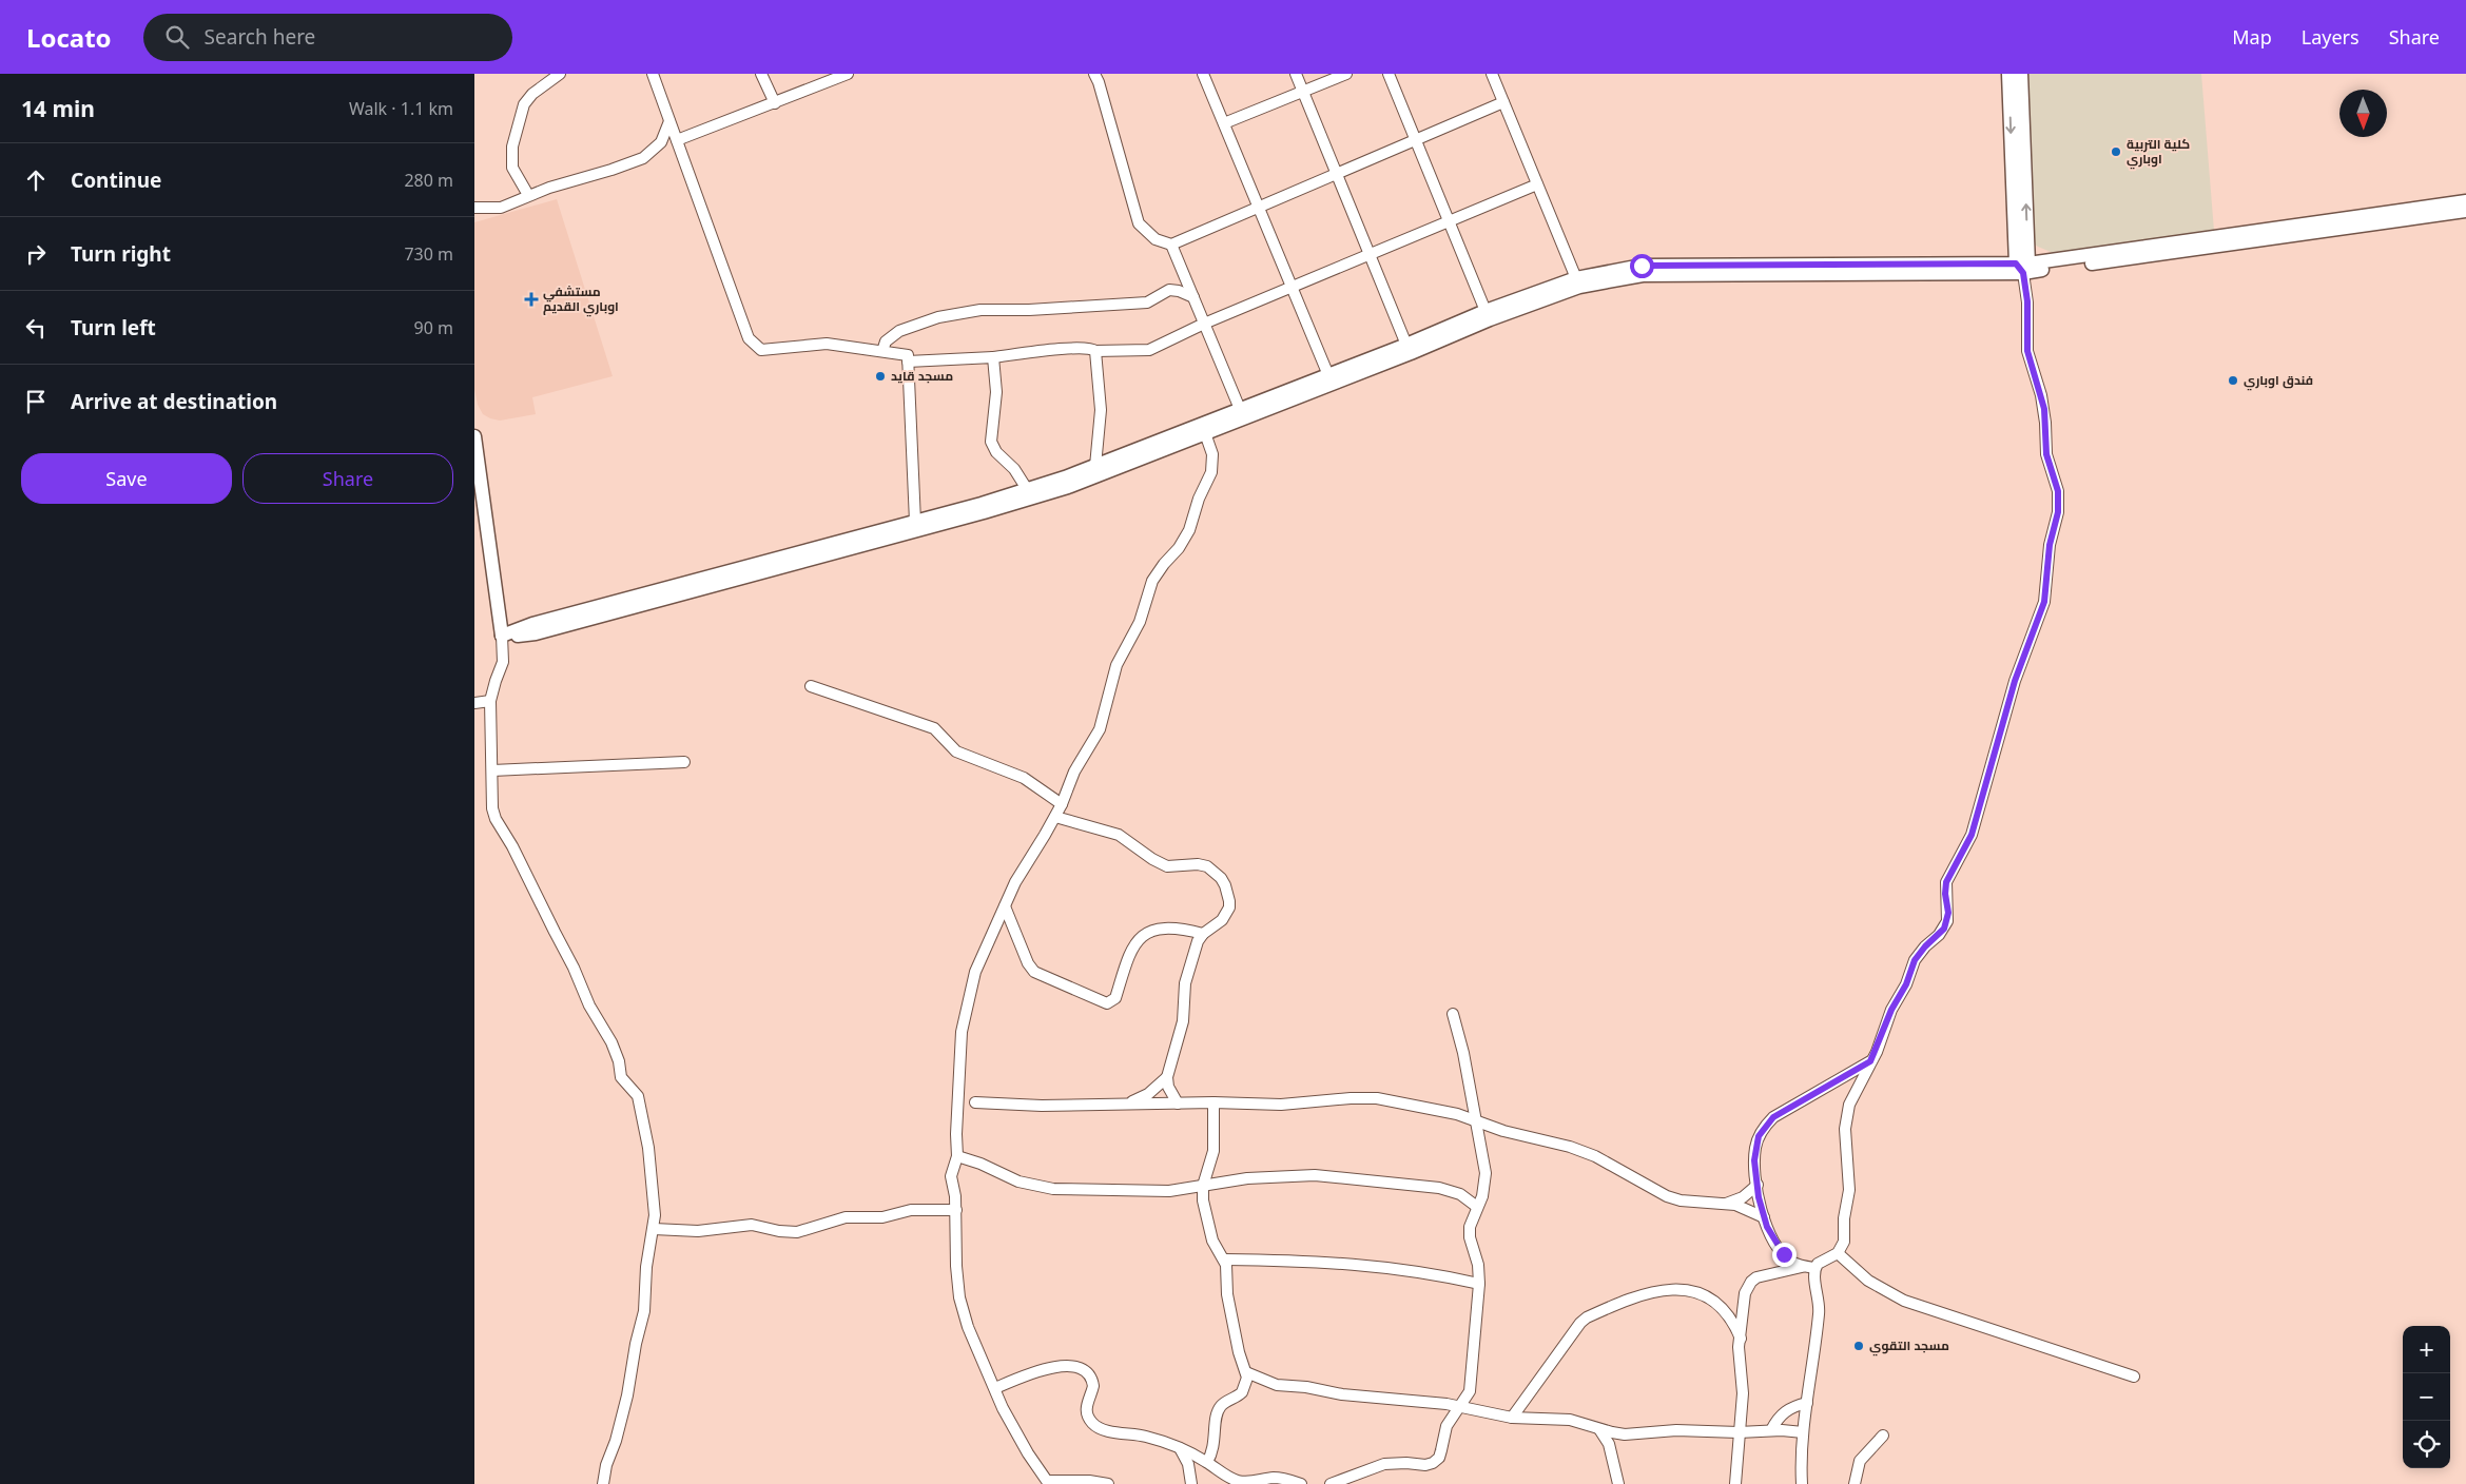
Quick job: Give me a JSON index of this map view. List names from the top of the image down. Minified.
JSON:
{"places":{"other":["كلية التربية اوباري","مسجد قايد","فندق اوباري","مسجد التقوي"],"health":["مستشفي اوباري القديم"]},"north":"bottom","page":{"header":"Locato","search":"Search here","nav":["Map","Layers","Share"],"heading":["14 min","Walk · 1.1 km"],"list":[["Continue","280 m"],["Turn right","730 m"],["Turn left","90 m"],"Arrive at destination"],"buttons":["Save","Share"],"map_buttons":["+","−"]}}
